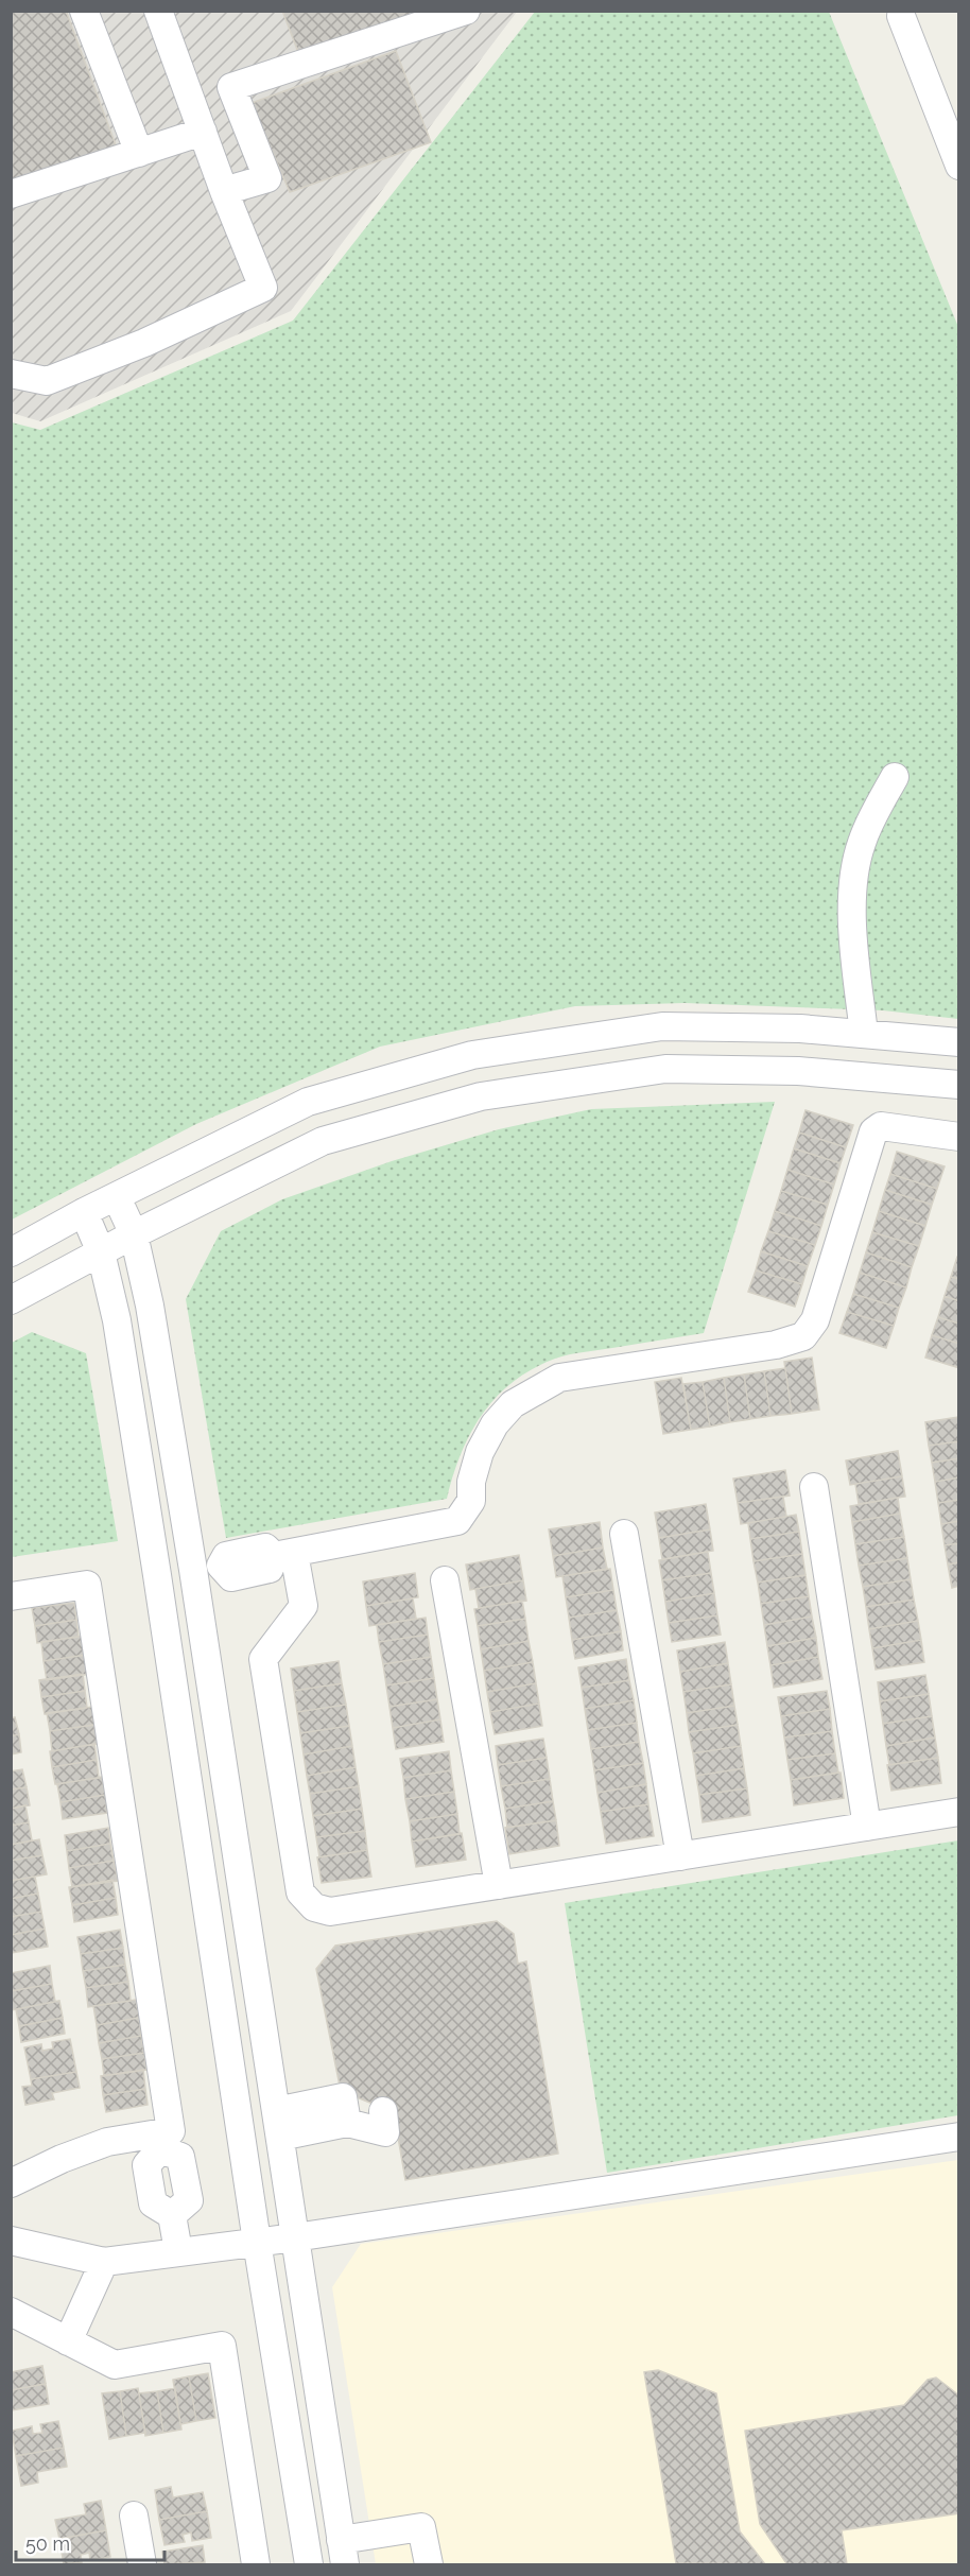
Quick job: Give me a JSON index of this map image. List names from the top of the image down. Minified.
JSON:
{"scale_bar":"50 m"}
